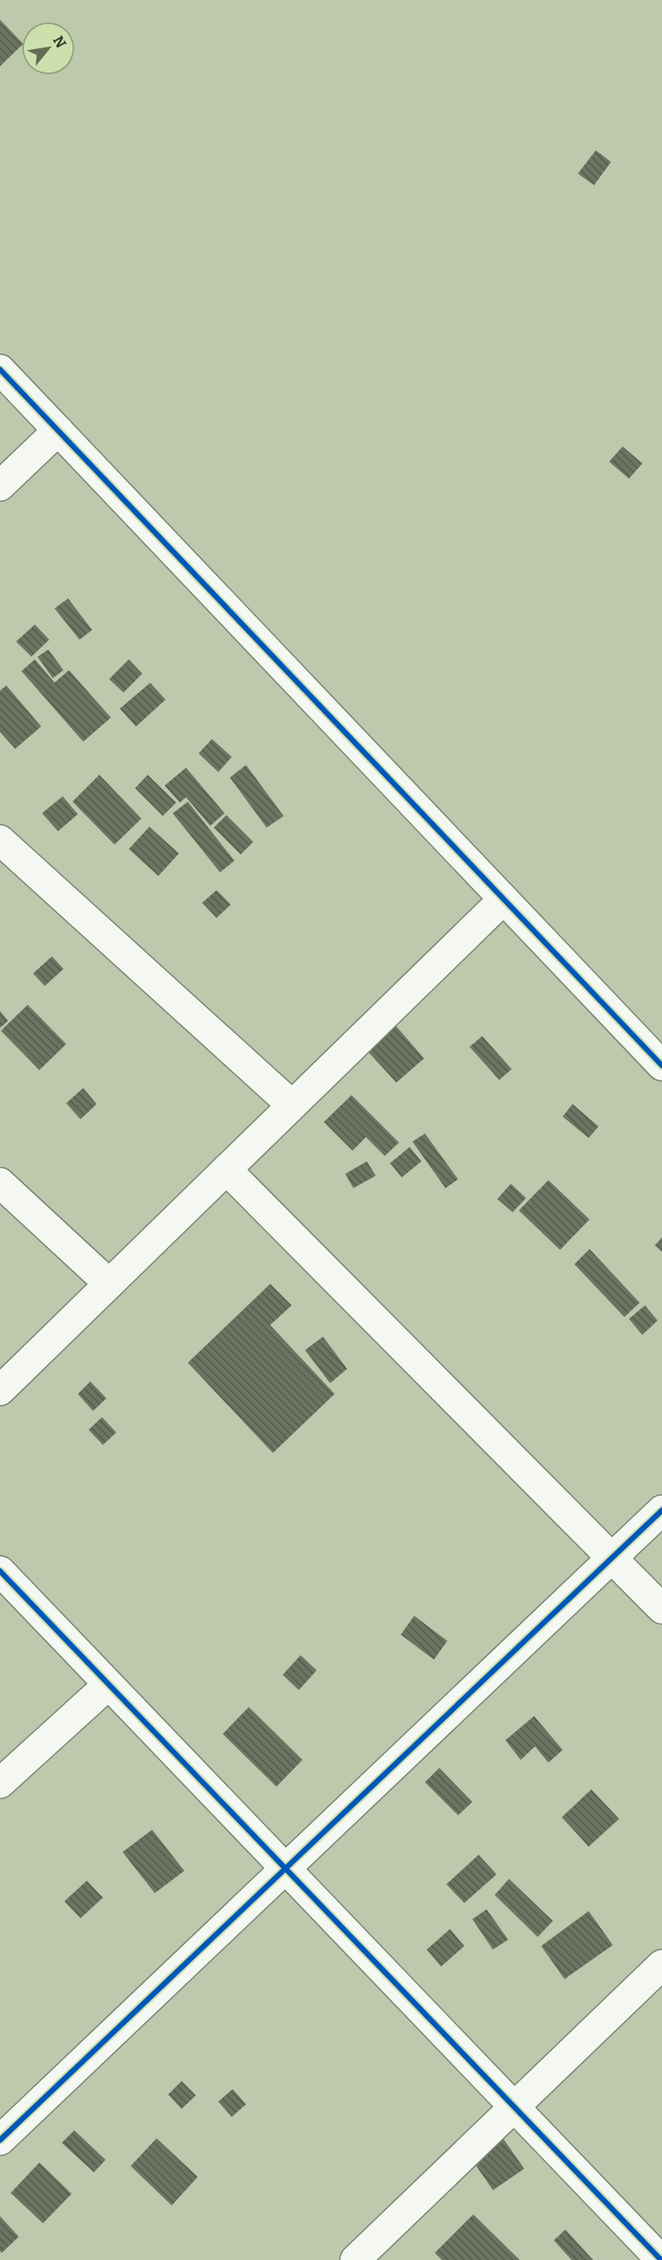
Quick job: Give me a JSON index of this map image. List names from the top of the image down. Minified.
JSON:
{"north":"top right"}
